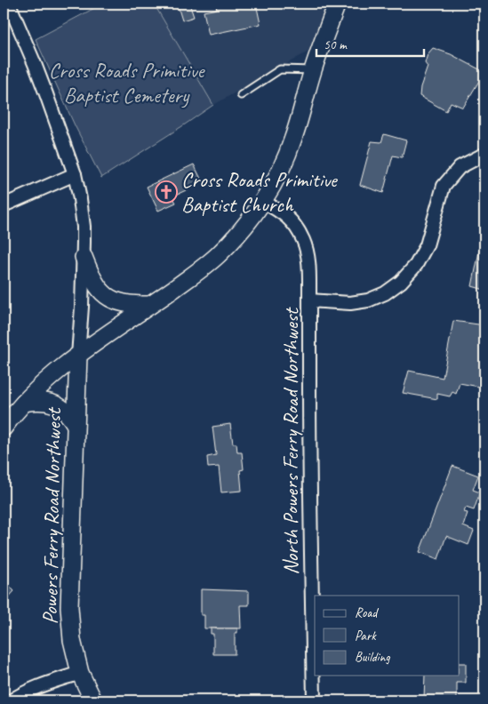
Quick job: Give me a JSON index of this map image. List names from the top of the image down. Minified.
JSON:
{"streets":{"street":["North Powers Ferry Road Northwest","Powers Ferry Road Northwest"]},"parks":["Cross Roads Primitive Baptist Cemetery"],"places":{"church":["Cross Roads Primitive Baptist Church"]},"legend":["Road","Park","Building"],"scale_bar":"50 m"}
